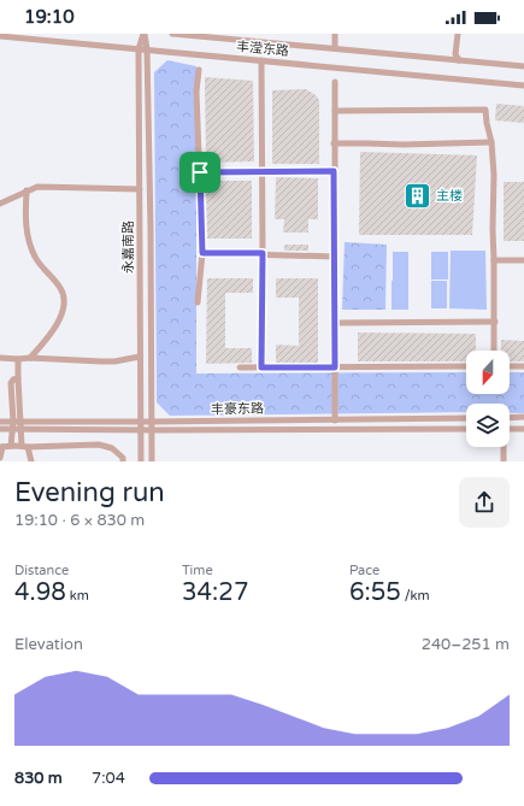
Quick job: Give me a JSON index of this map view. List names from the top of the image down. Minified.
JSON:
{"streets":{"street":["丰滢东路","永嘉南路","丰豪东路"]},"crossings":[["丰滢东路","永嘉南路"],["永嘉南路","丰豪东路"]],"places":{"building":["主楼"]},"north":"bottom","page":{"status":"19:10","heading":["Evening run","19:10 · 6 × 830 m"],"stats":[["Distance","4.98 km"],["Time","34:27"],["Pace","6:55 /km"]],"chart":["Elevation","240–251 m"],"list":[{"name":"830 m","note":"7:04"}]}}
